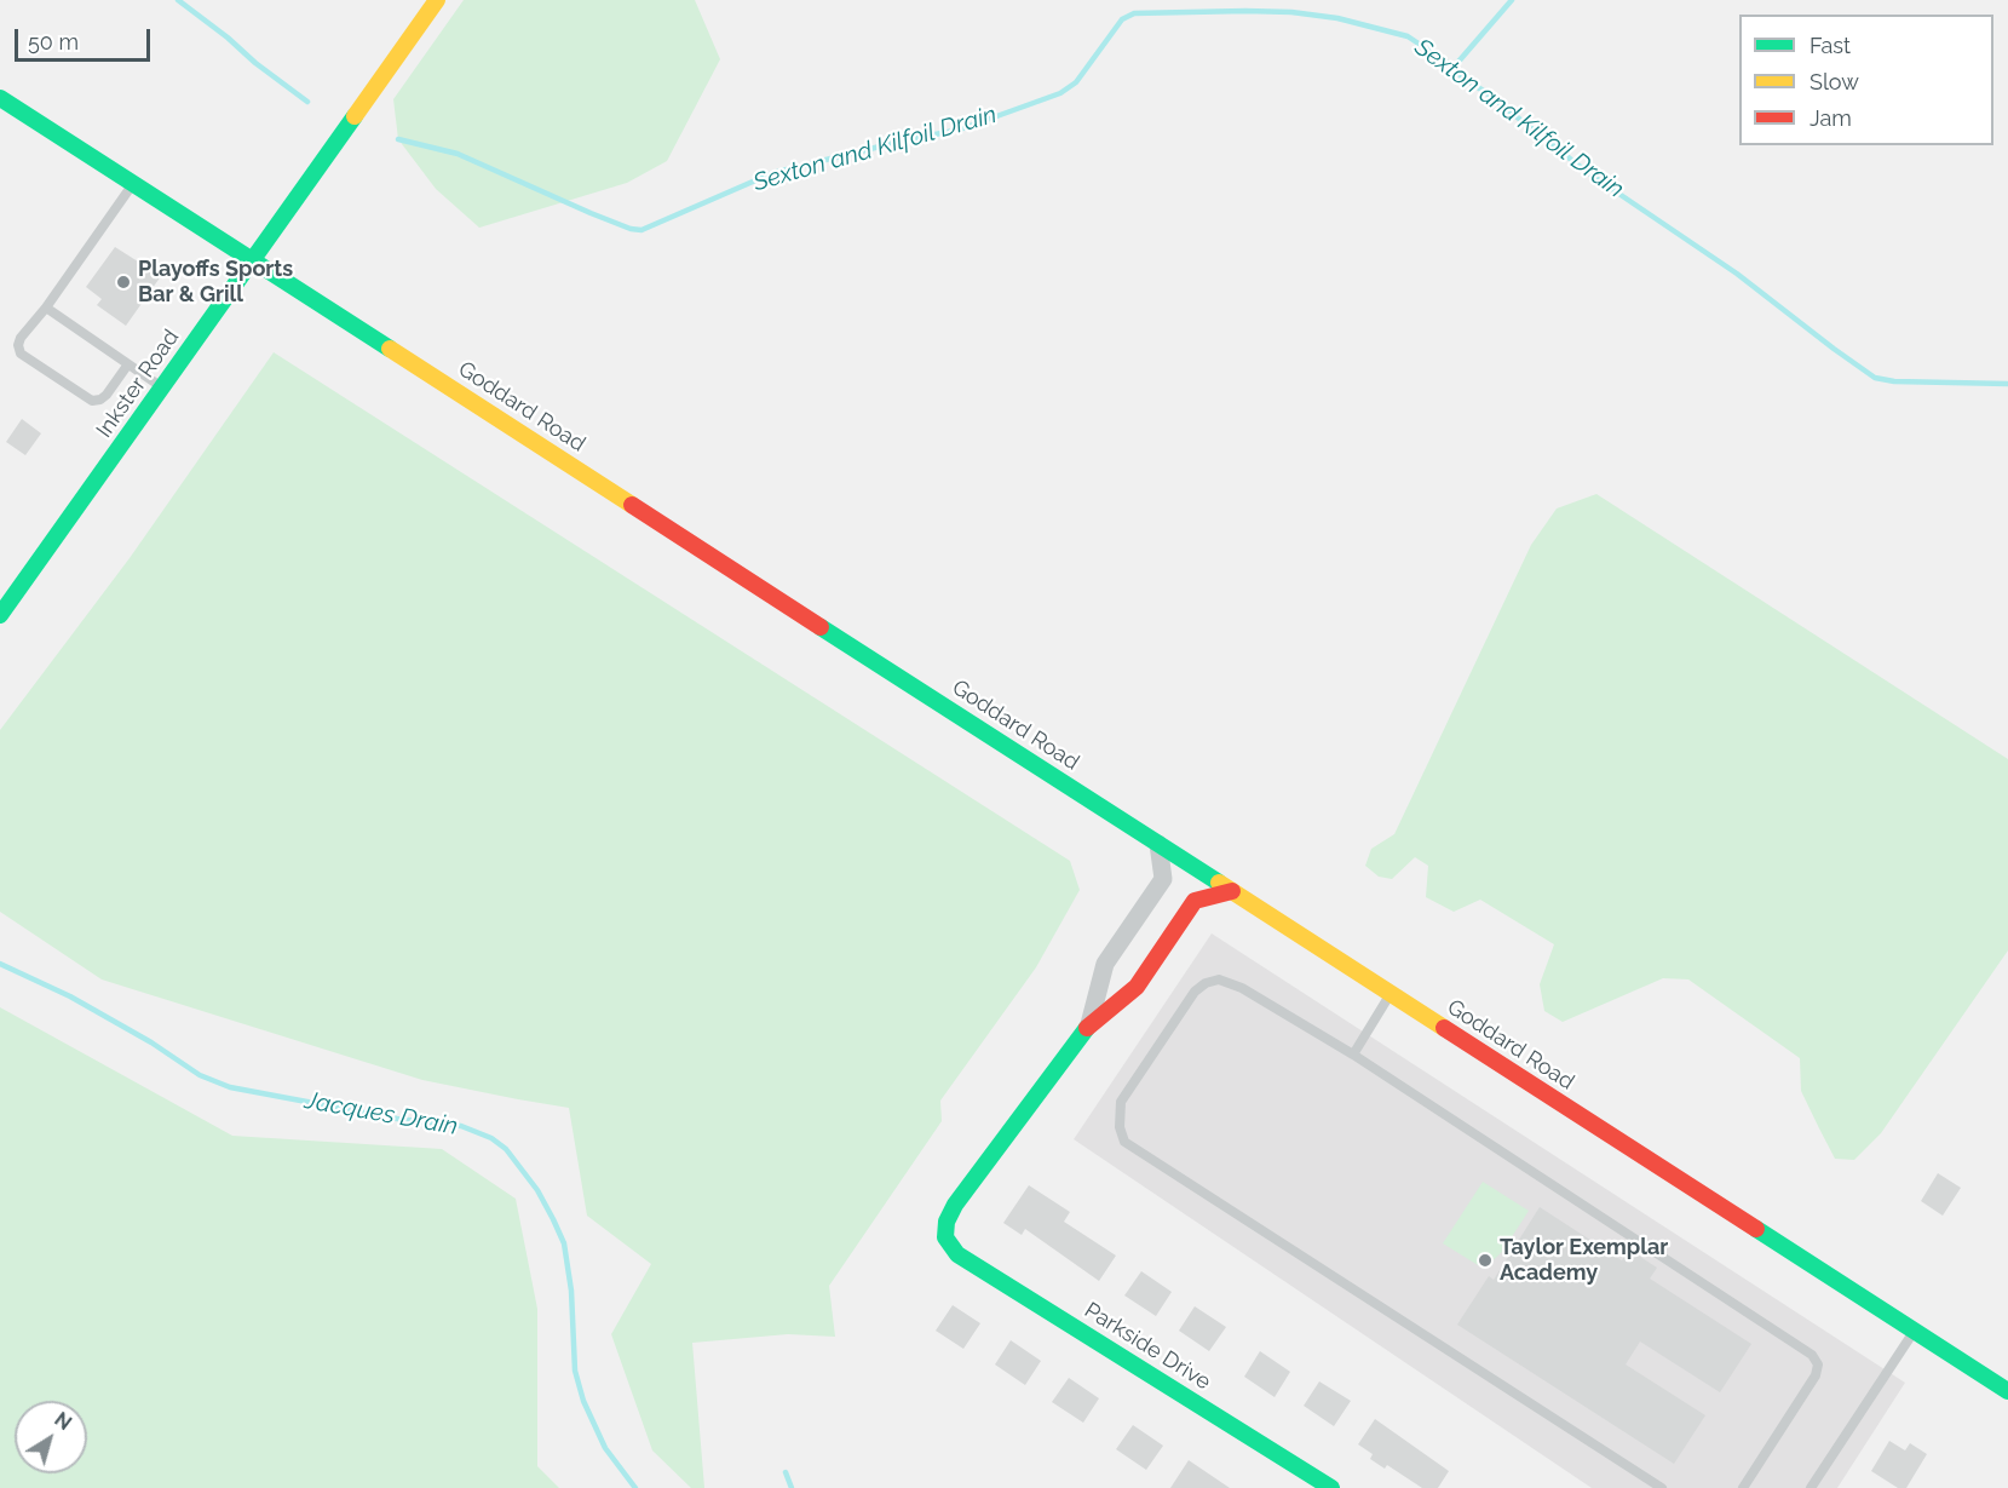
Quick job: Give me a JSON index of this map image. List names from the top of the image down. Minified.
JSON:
{"streets":{"main road":["Inkster Road","Goddard Road","Parkside Drive"]},"crossings":[["Inkster Road","Goddard Road"]],"water":["Sexton and Kilfoil Drain","Jacques Drain"],"places":["Playoffs Sports Bar & Grill","Taylor Exemplar Academy"],"legend":["Fast","Slow","Jam"],"scale_bar":"50 m","north":"top right"}
